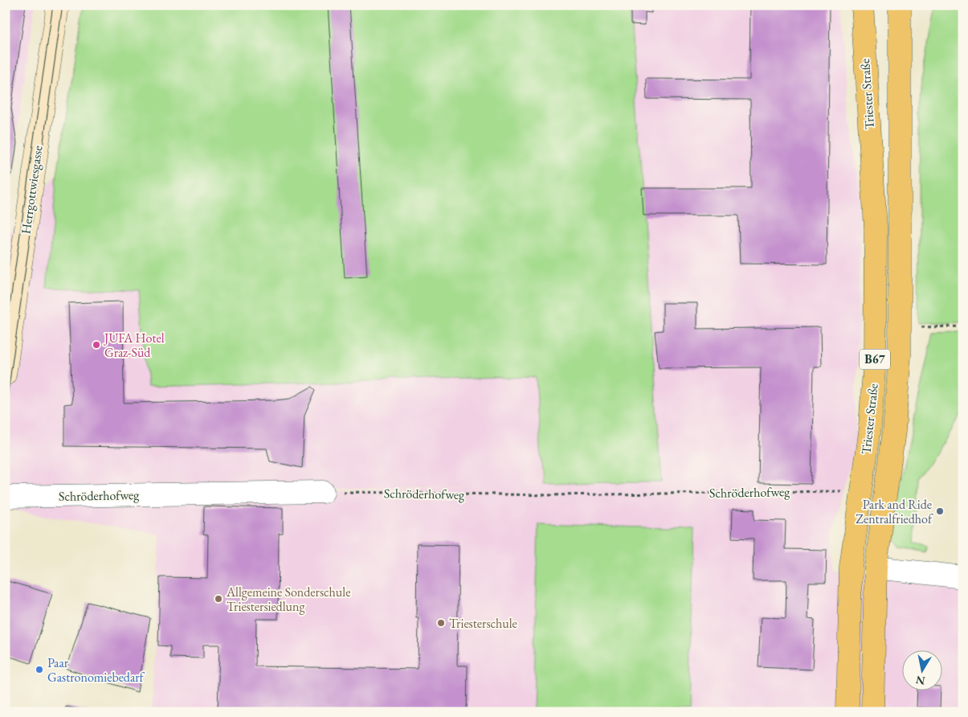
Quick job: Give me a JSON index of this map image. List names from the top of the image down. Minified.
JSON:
{"streets":{"main road":["Triester Straße","B67"],"street":["Herrgottwiesgasse","Schröderhofweg"]},"places":["JUFA Hotel Graz-Süd","Park and Ride Zentralfriedhof","Allgemeine Sonderschule Triestersiedlung","Triesterschule","Paar Gastronomiebedarf"],"north":"bottom"}
